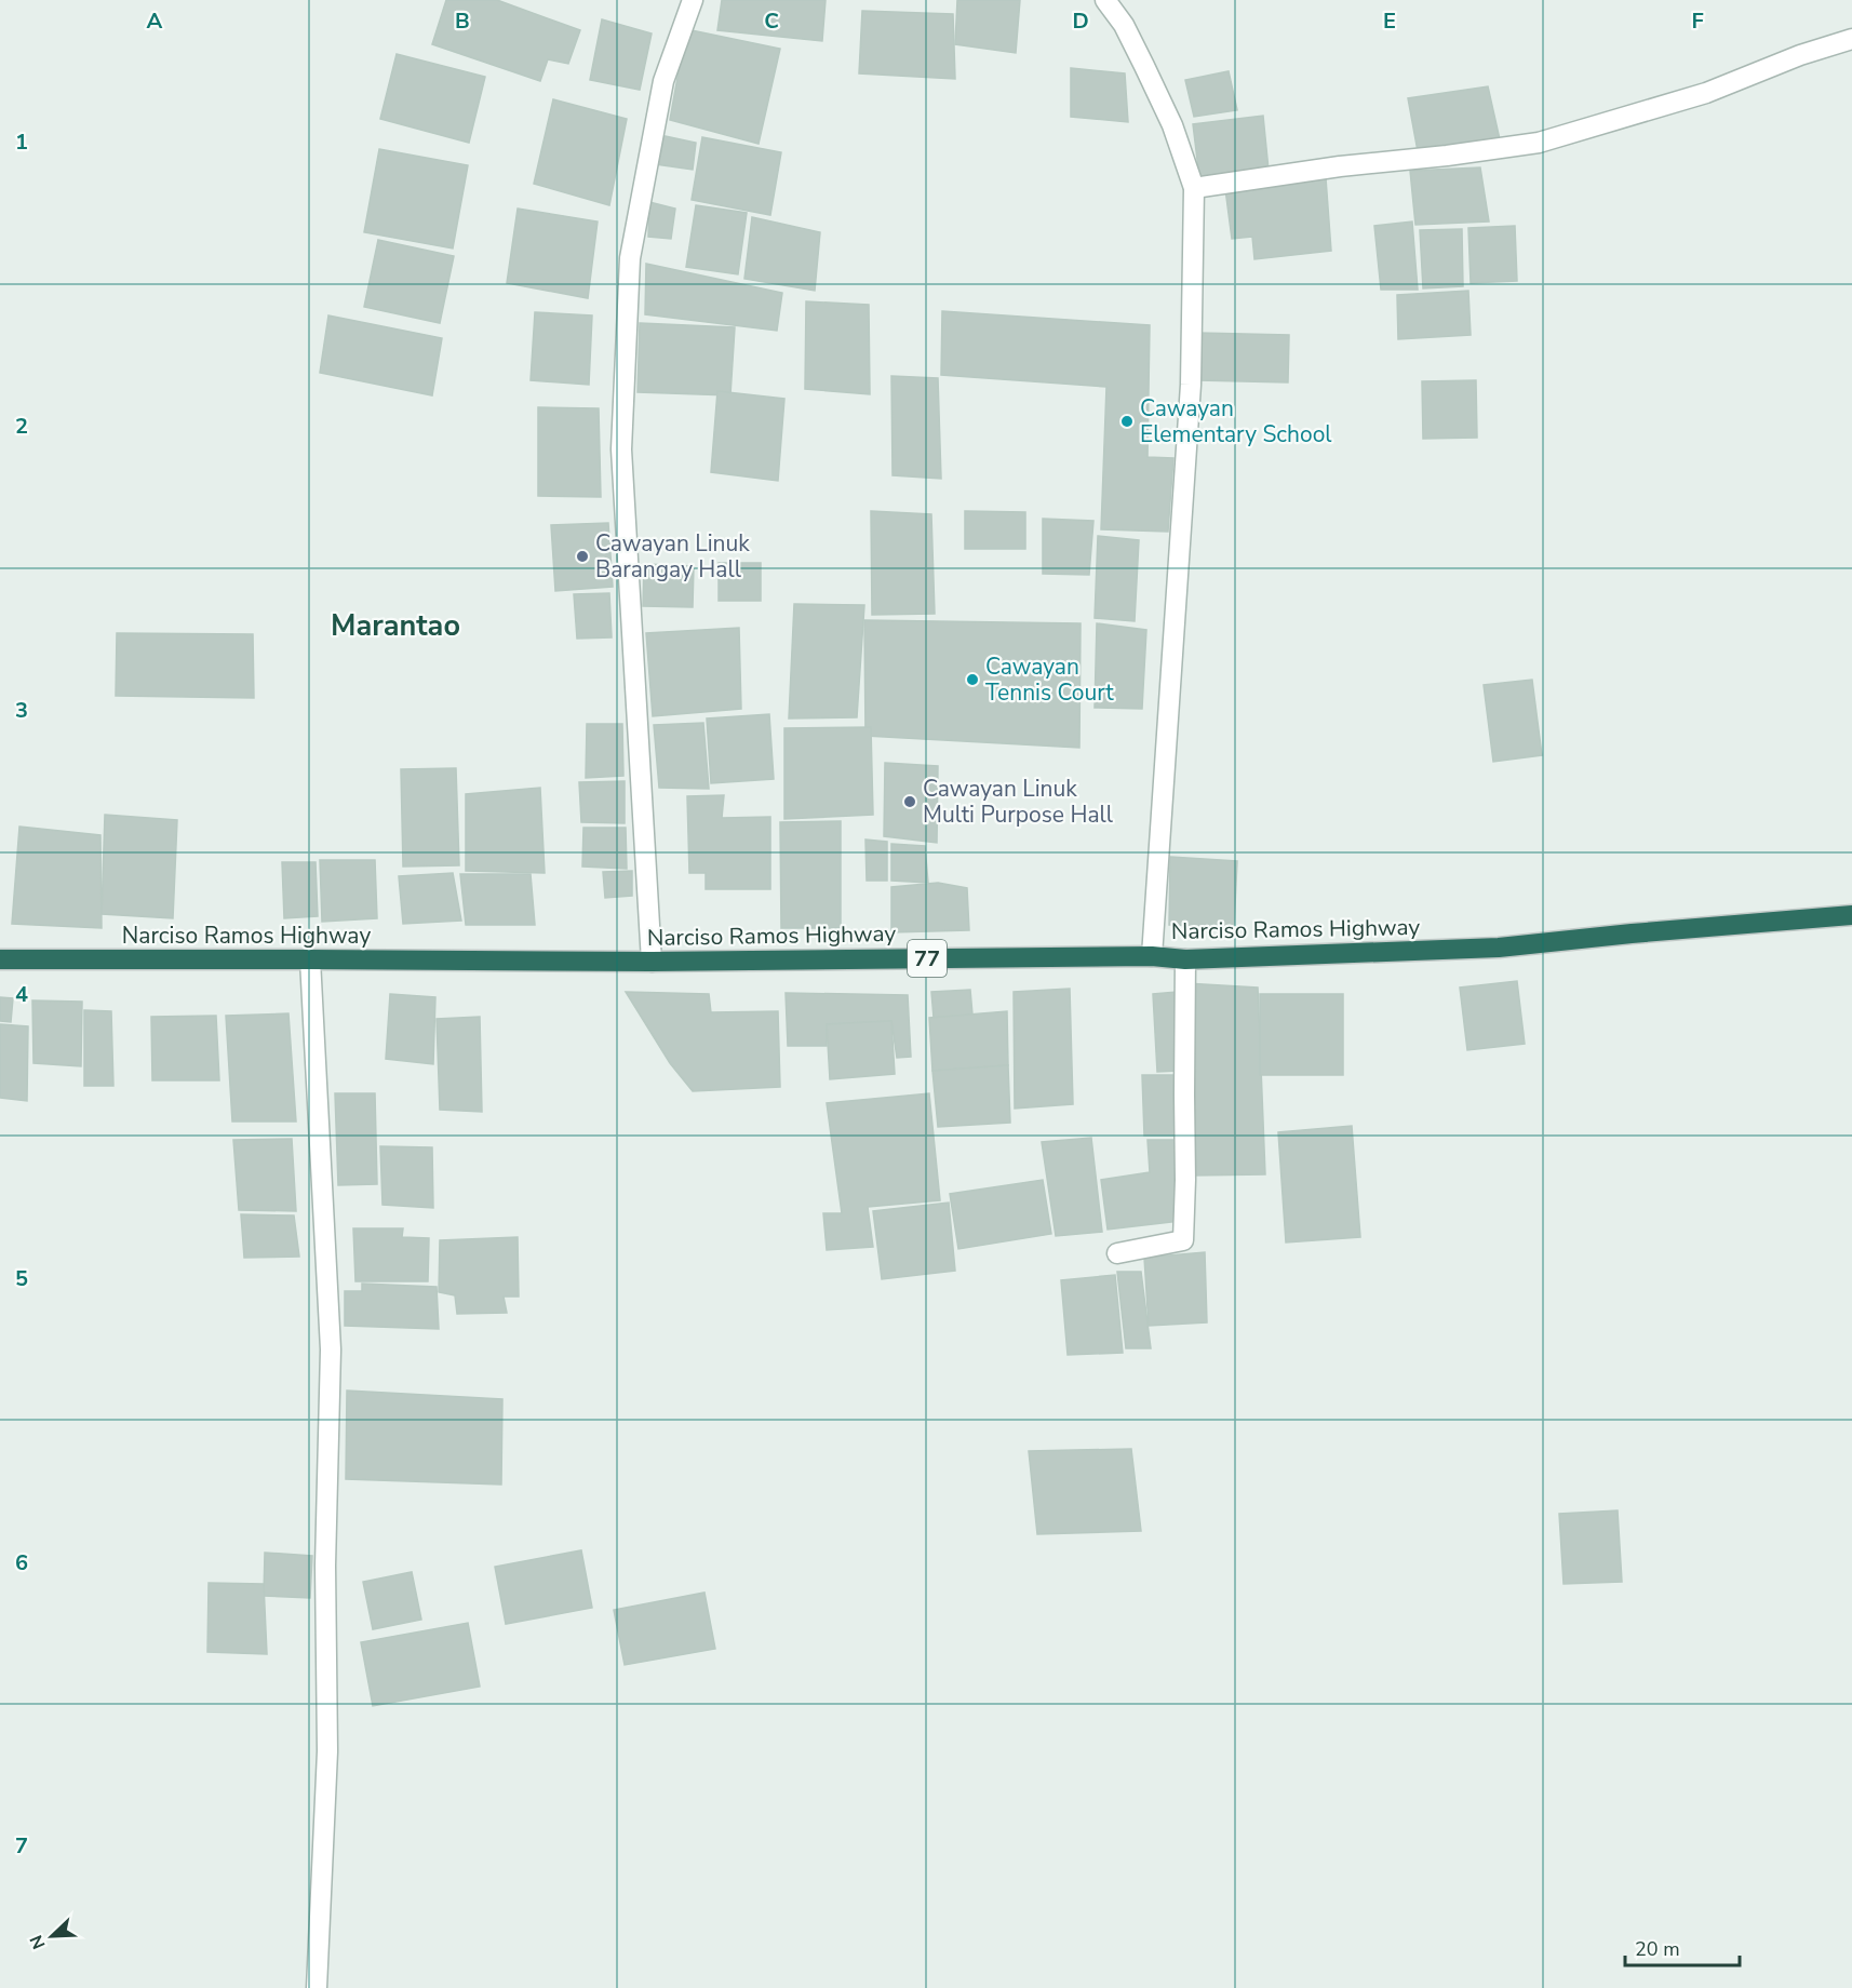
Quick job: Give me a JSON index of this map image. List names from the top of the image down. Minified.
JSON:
{"streets":{"highway":["Narciso Ramos Highway","77"]},"districts":["Marantao"],"places":["Cawayan Elementary School","Cawayan Linuk Barangay Hall","Cawayan Tennis Court","Cawayan Linuk Multi Purpose Hall"],"scale_bar":"20 m","north":"bottom left","grid":{"columns":["A","B","C","D","E","F"],"rows":["1","2","3","4","5","6","7"]}}
